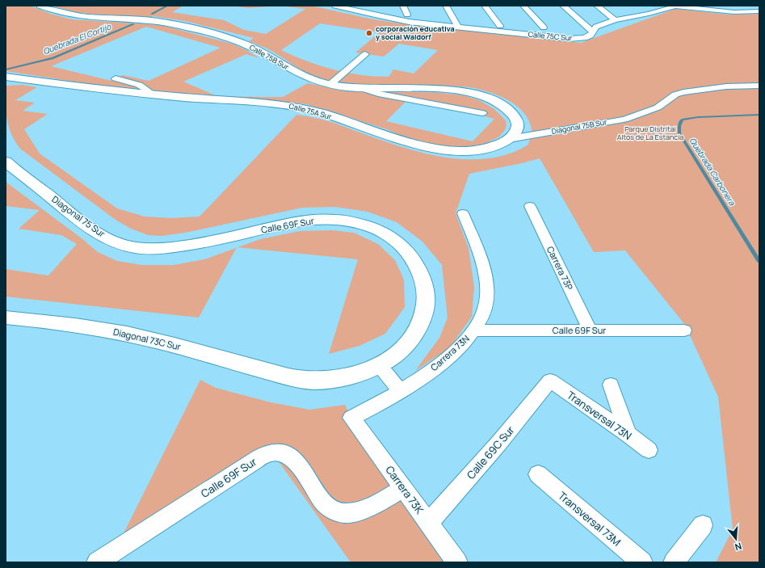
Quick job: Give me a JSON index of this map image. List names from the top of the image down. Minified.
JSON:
{"streets":{"street":["Calle 75C Sur","Calle 75B Sur","Calle 75A Sur","Diagonal 75B Sur","Diagonal 75 Sur","Calle 69F Sur","Carrera 73P","Diagonal 73C Sur","Carrera 73N","Transversal 73N","Calle 69C Sur","Carrera 73K","Transversal 73M"]},"crossings":[["Calle 75B Sur","Calle 75A Sur"],["Calle 75B Sur","Diagonal 75B Sur"],["Calle 75A Sur","Diagonal 75B Sur"],["Diagonal 75 Sur","Calle 69F Sur"],["Calle 69F Sur","Carrera 73P"],["Calle 69F Sur","Diagonal 73C Sur"],["Calle 69F Sur","Carrera 73N"],["Calle 69F Sur","Carrera 73K"],["Carrera 73N","Carrera 73K"],["Transversal 73N","Calle 69C Sur"],["Calle 69C Sur","Carrera 73K"]],"water":["Quebrada El Cortijo","Quebrada Carbonera"],"parks":["Parque Distrital Altos de La Estancia"],"places":["corporación educativa y social Waldorf"],"north":"bottom"}
